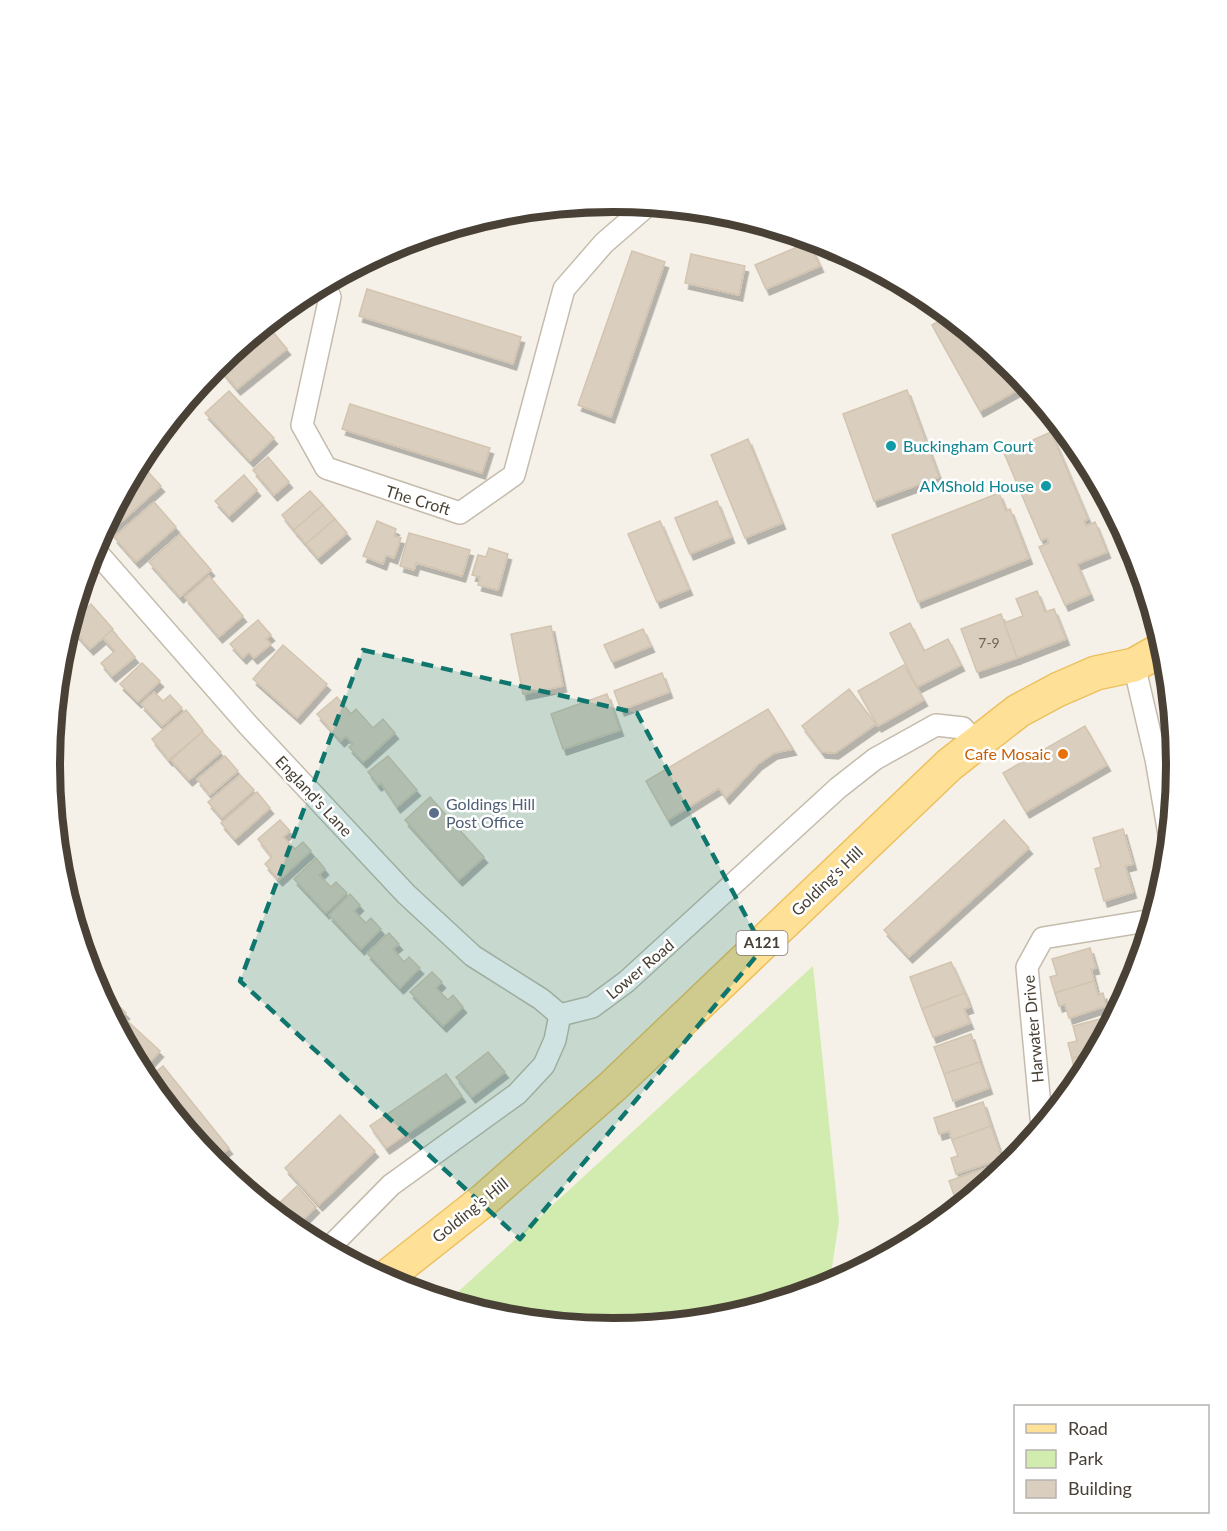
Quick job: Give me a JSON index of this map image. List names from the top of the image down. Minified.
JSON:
{"streets":{"main road":["Golding's Hill","A121"],"street":["The Croft","England's Lane","Lower Road","Harwater Drive"]},"crossings":[["England's Lane","Lower Road"],["Golding's Hill","Lower Road"]],"places":["Buckingham Court","AMShold House","Cafe Mosaic","Goldings Hill Post Office"],"house_numbers":["7-9"],"legend":["Road","Park","Building"]}
